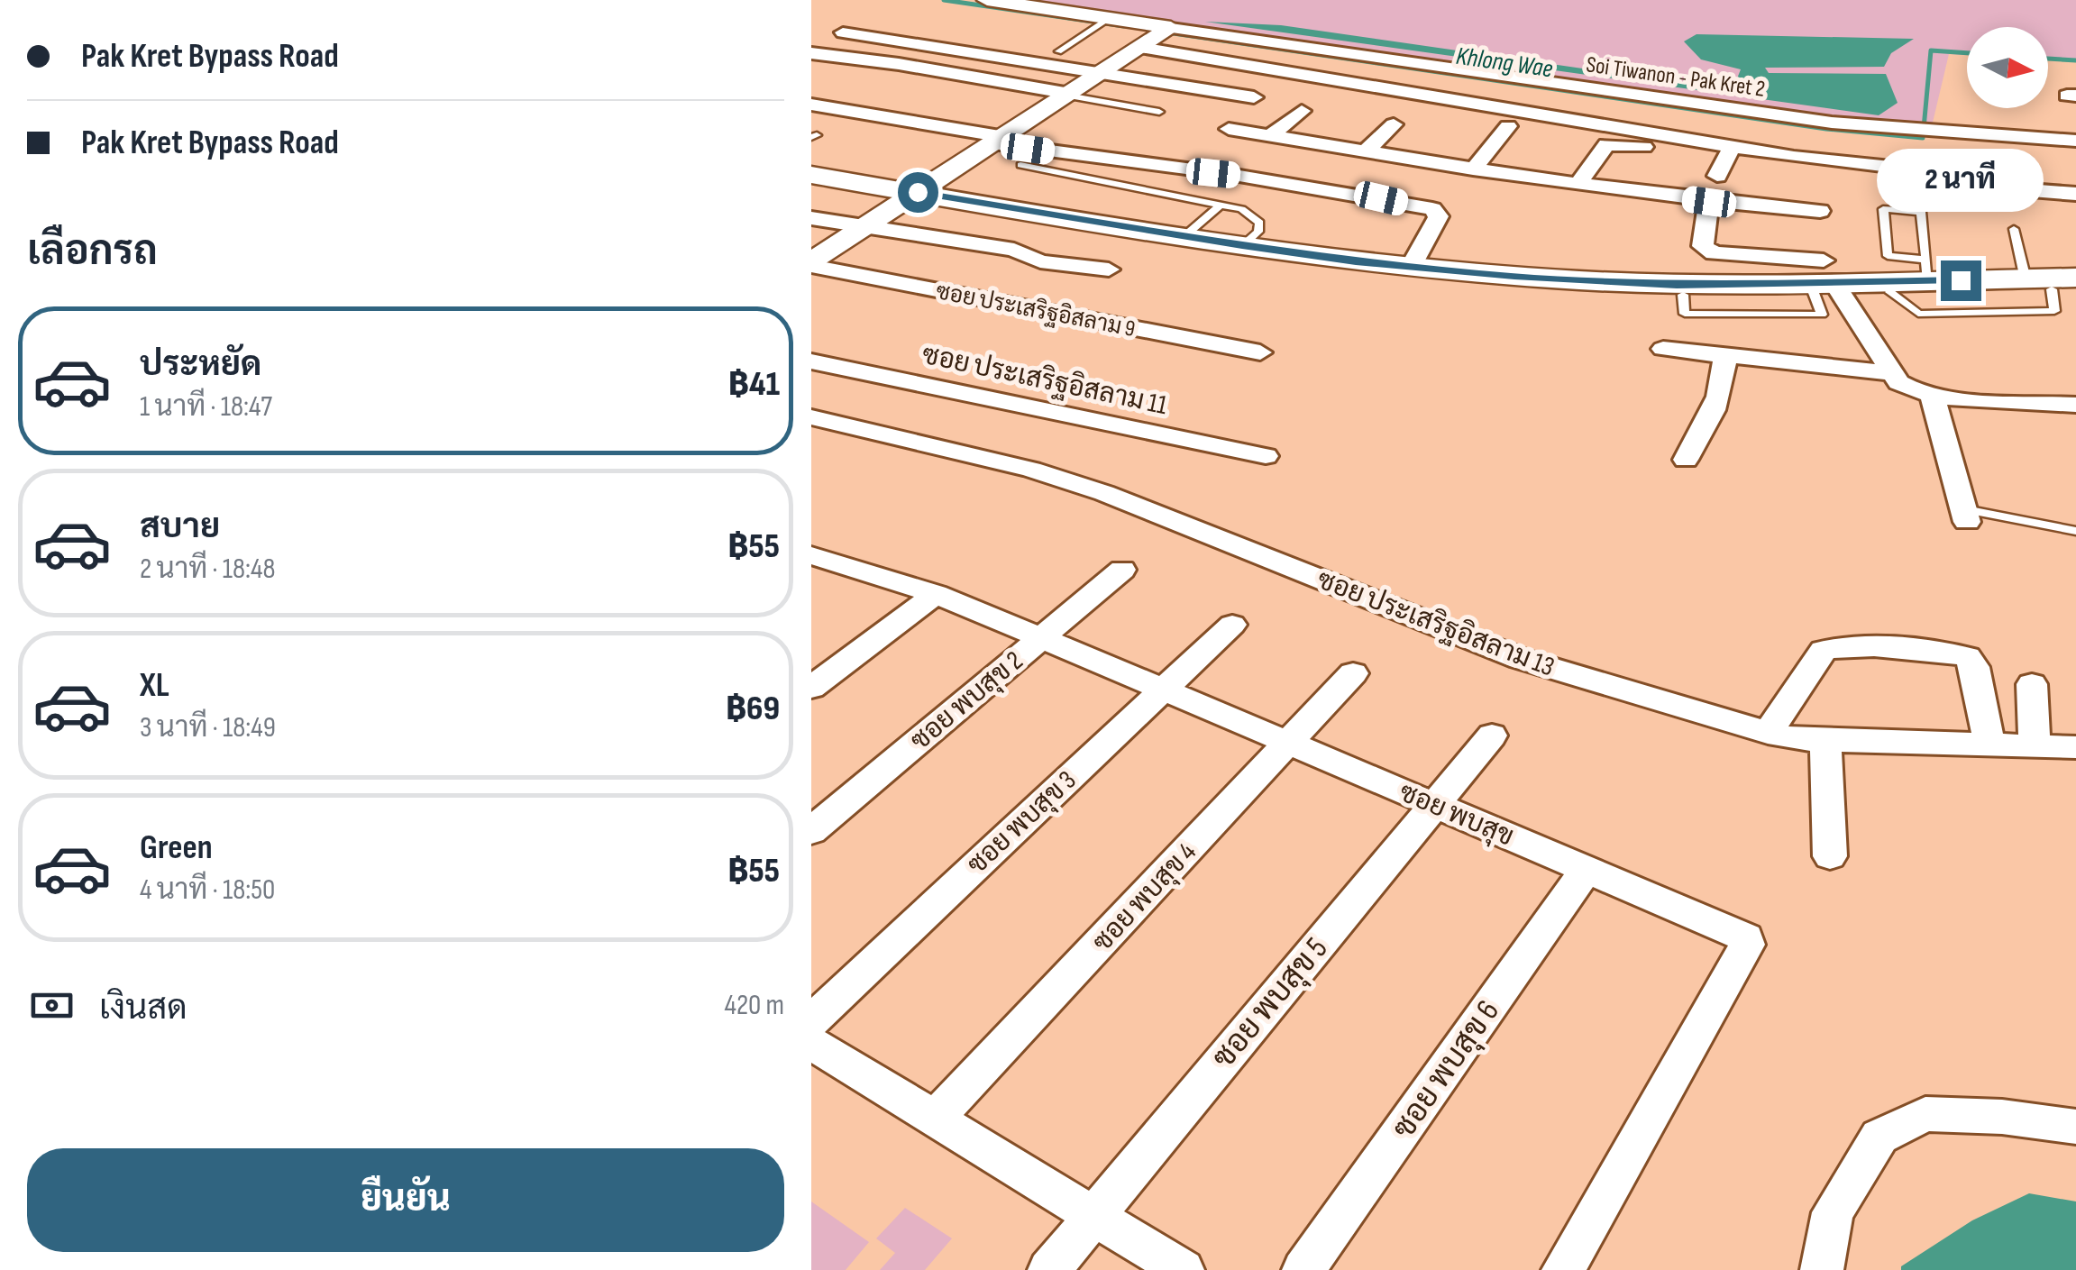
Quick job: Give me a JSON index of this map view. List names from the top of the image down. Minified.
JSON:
{"streets":{"street":["Soi Tiwanon - Pak Kret 2","ซอย ประเสริฐอิสลาม 9","ซอย ประเสริฐอิสลาม 11","ซอย ประเสริฐอิสลาม 13","ซอย พบสุข 2","ซอย พบสุข","ซอย พบสุข 3","ซอย พบสุข 4","ซอย พบสุข 5","ซอย พบสุข 6"]},"crossings":[["ซอย พบสุข 2","ซอย พบสุข"],["ซอย พบสุข","ซอย พบสุข 3"],["ซอย พบสุข","ซอย พบสุข 4"],["ซอย พบสุข","ซอย พบสุข 5"],["ซอย พบสุข","ซอย พบสุข 6"]],"water":["Khlong Wae"],"north":"right","page":{"banner":["Pak Kret Bypass Road","Pak Kret Bypass Road"],"bubble":"2 นาที","heading":"เลือกรถ","list":[{"name":"ประหยัด","note":"1 นาที · 18:47","value":"฿41"},{"name":"สบาย","note":"2 นาที · 18:48","value":"฿55"},{"name":"XL","note":"3 นาที · 18:49","value":"฿69"},{"name":"Green","note":"4 นาที · 18:50","value":"฿55"}],"pay":["เงินสด","420 m"],"buttons":"ยืนยัน"}}
